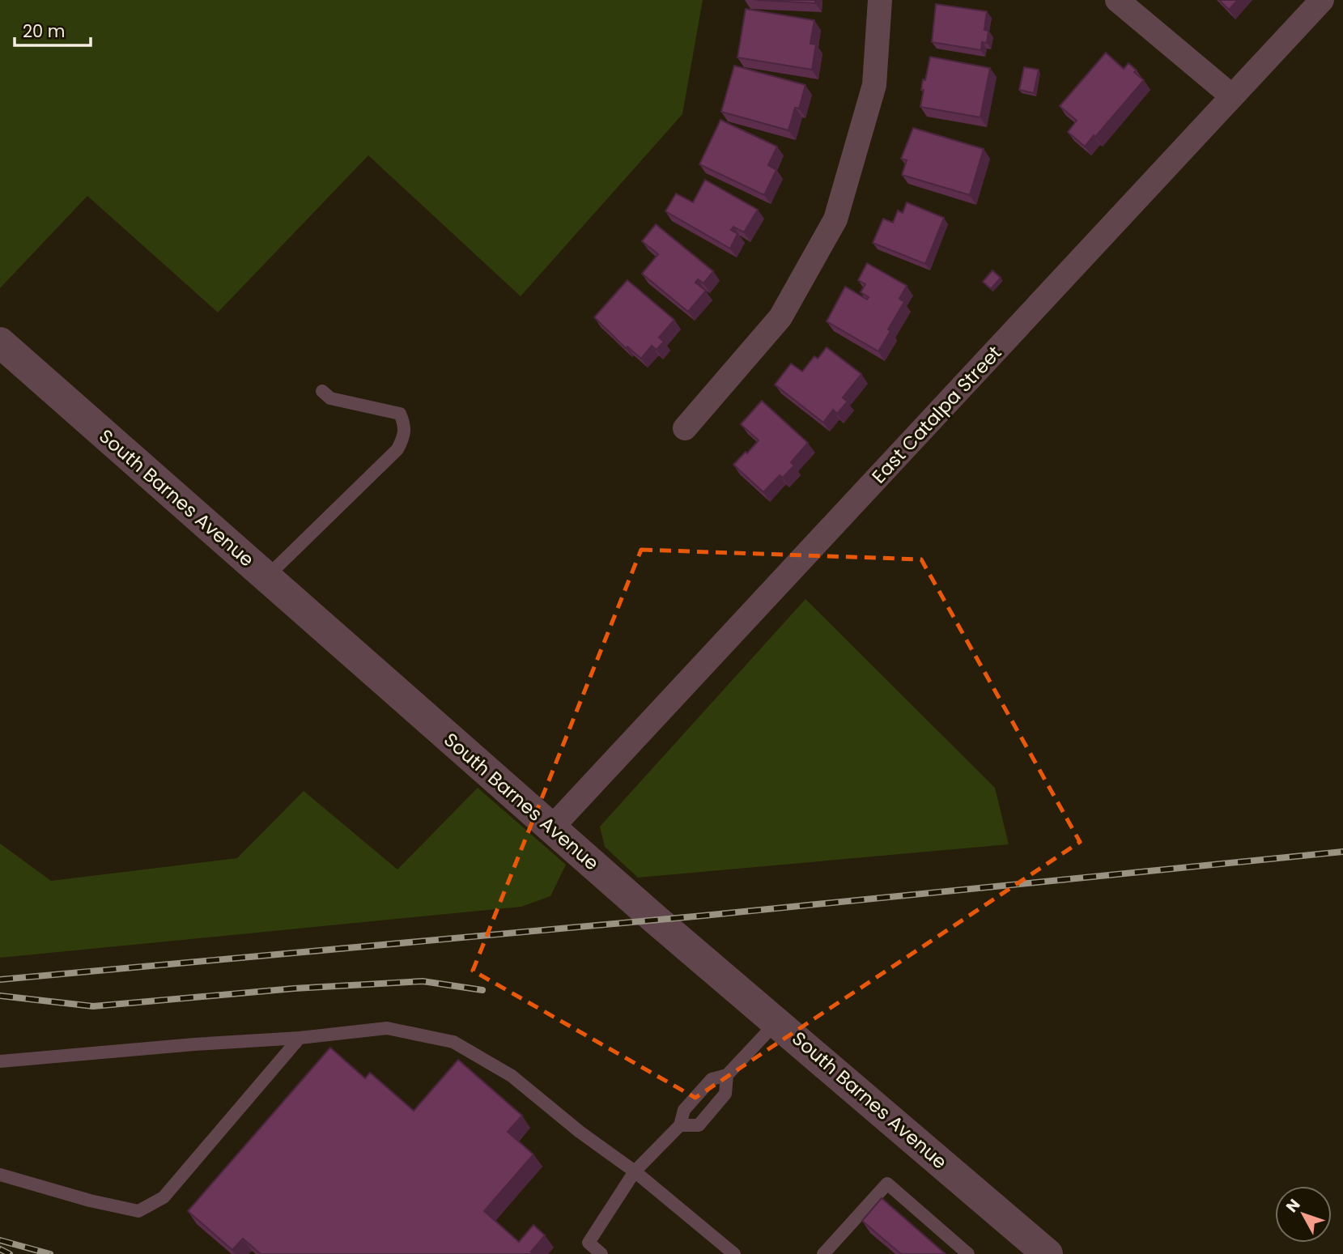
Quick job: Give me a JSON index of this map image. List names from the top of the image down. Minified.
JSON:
{"streets":{"street":["East Catalpa Street","South Barnes Avenue"]},"crossings":[["East Catalpa Street","South Barnes Avenue"]],"scale_bar":"20 m","north":"top left"}
